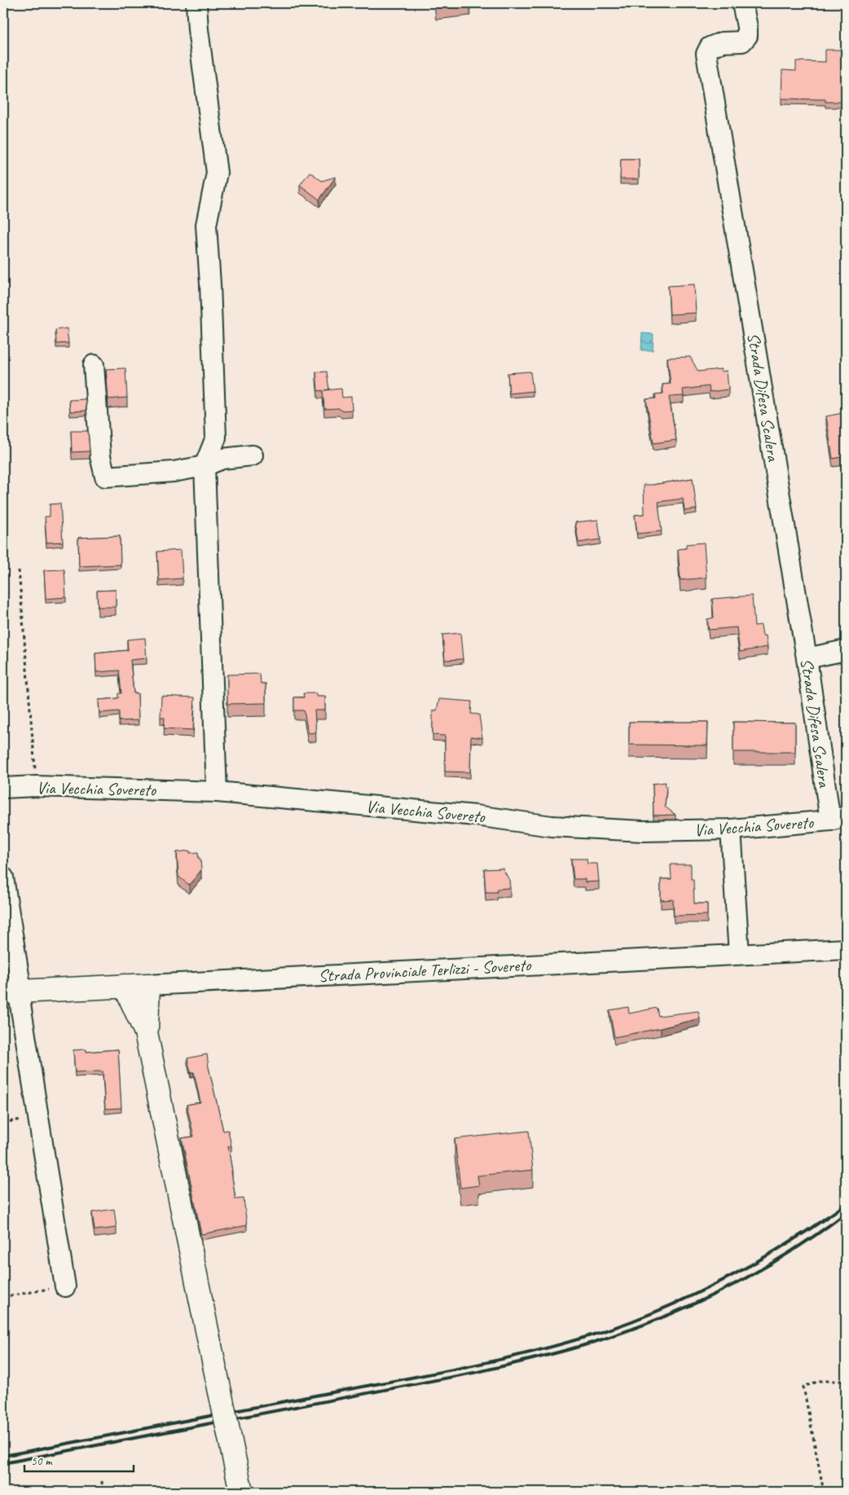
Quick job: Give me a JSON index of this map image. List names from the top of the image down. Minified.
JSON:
{"streets":{"main road":["Strada Provinciale Terlizzi - Sovereto"],"street":["Strada Difesa Scalera","Via Vecchia Sovereto"]},"crossings":[["Strada Difesa Scalera","Via Vecchia Sovereto"]],"scale_bar":"50 m"}
